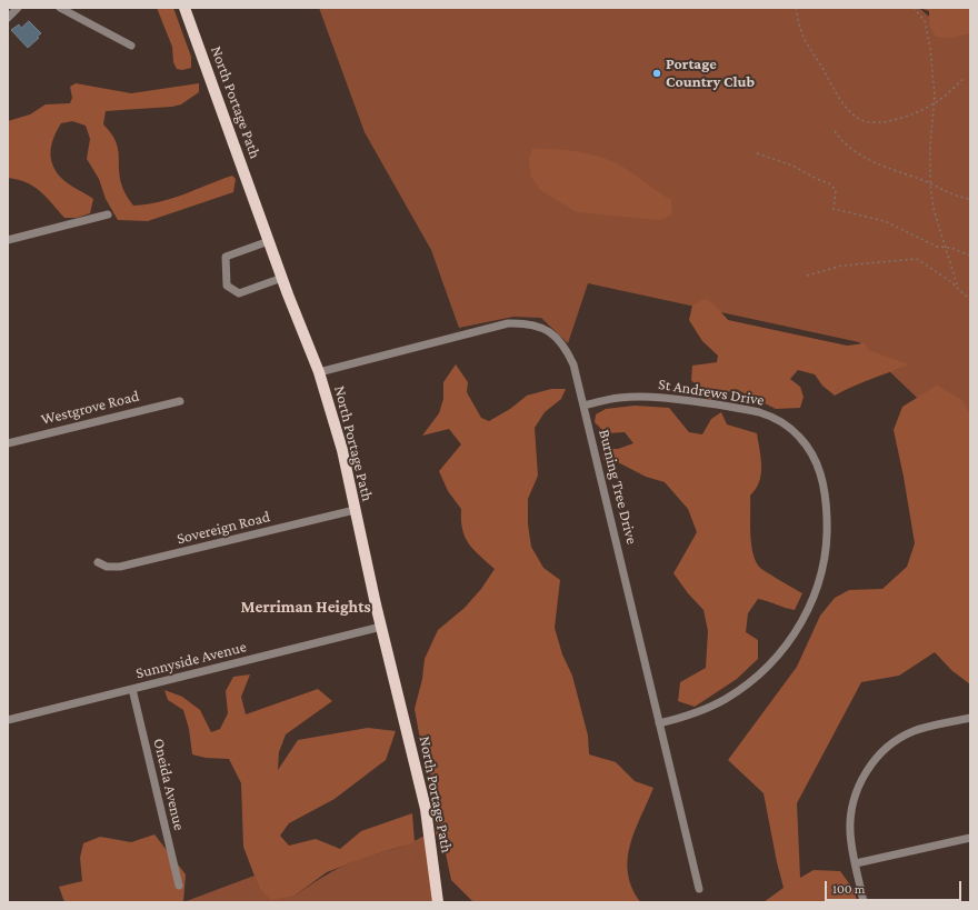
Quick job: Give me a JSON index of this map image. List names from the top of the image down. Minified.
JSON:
{"streets":{"main road":["North Portage Path"],"street":["St Andrews Drive","Westgrove Road","Burning Tree Drive","Sovereign Road","Sunnyside Avenue","Oneida Avenue"]},"crossings":[["North Portage Path","Burning Tree Drive"],["North Portage Path","Sovereign Road"],["North Portage Path","Sunnyside Avenue"],["St Andrews Drive","Burning Tree Drive"],["Sunnyside Avenue","Oneida Avenue"]],"districts":["Merriman Heights"],"places":["Portage Country Club"],"scale_bar":"100 m"}
